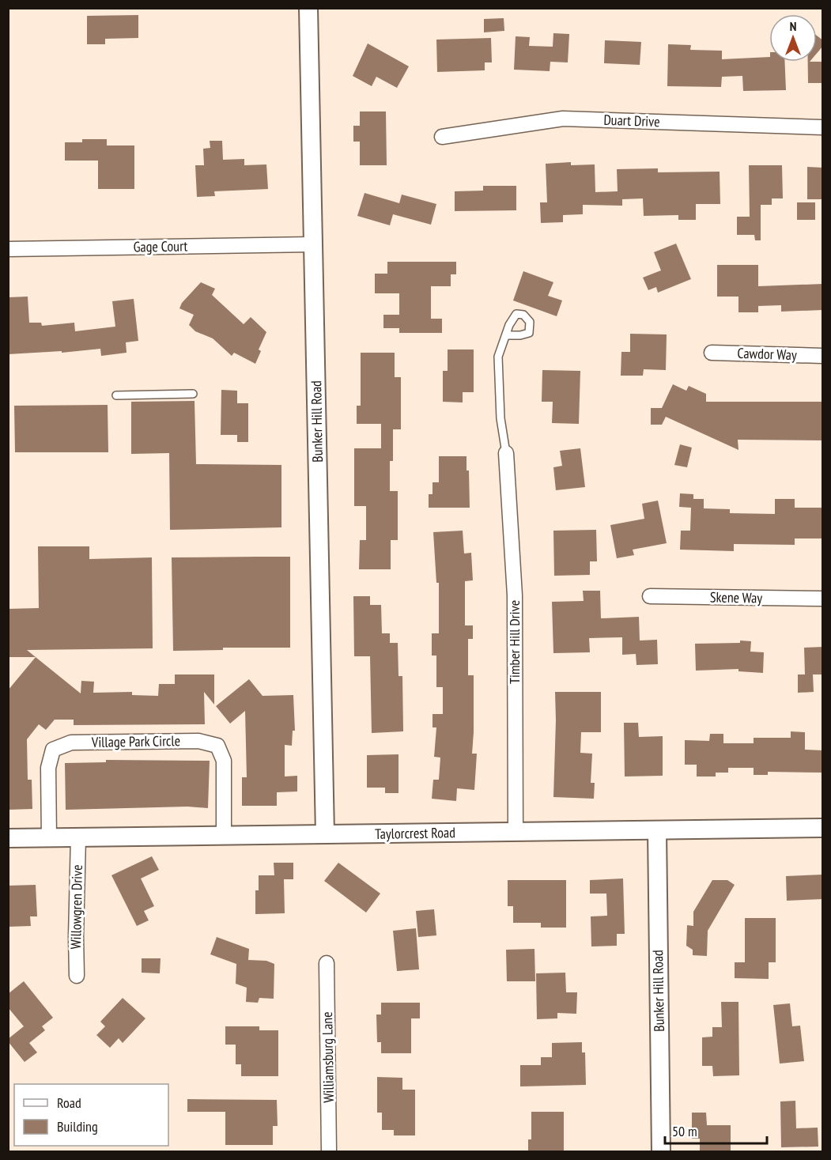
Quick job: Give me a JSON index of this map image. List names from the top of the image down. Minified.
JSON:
{"streets":{"street":["Duart Drive","Gage Court","Cawdor Way","Bunker Hill Road","Skene Way","Timber Hill Drive","Village Park Circle","Taylorcrest Road","Willowgren Drive","Williamsburg Lane"]},"crossings":[["Gage Court","Bunker Hill Road"],["Bunker Hill Road","Taylorcrest Road"],["Timber Hill Drive","Taylorcrest Road"],["Village Park Circle","Taylorcrest Road"],["Taylorcrest Road","Willowgren Drive"]],"legend":["Road","Building"],"scale_bar":"50 m","north":"top"}
